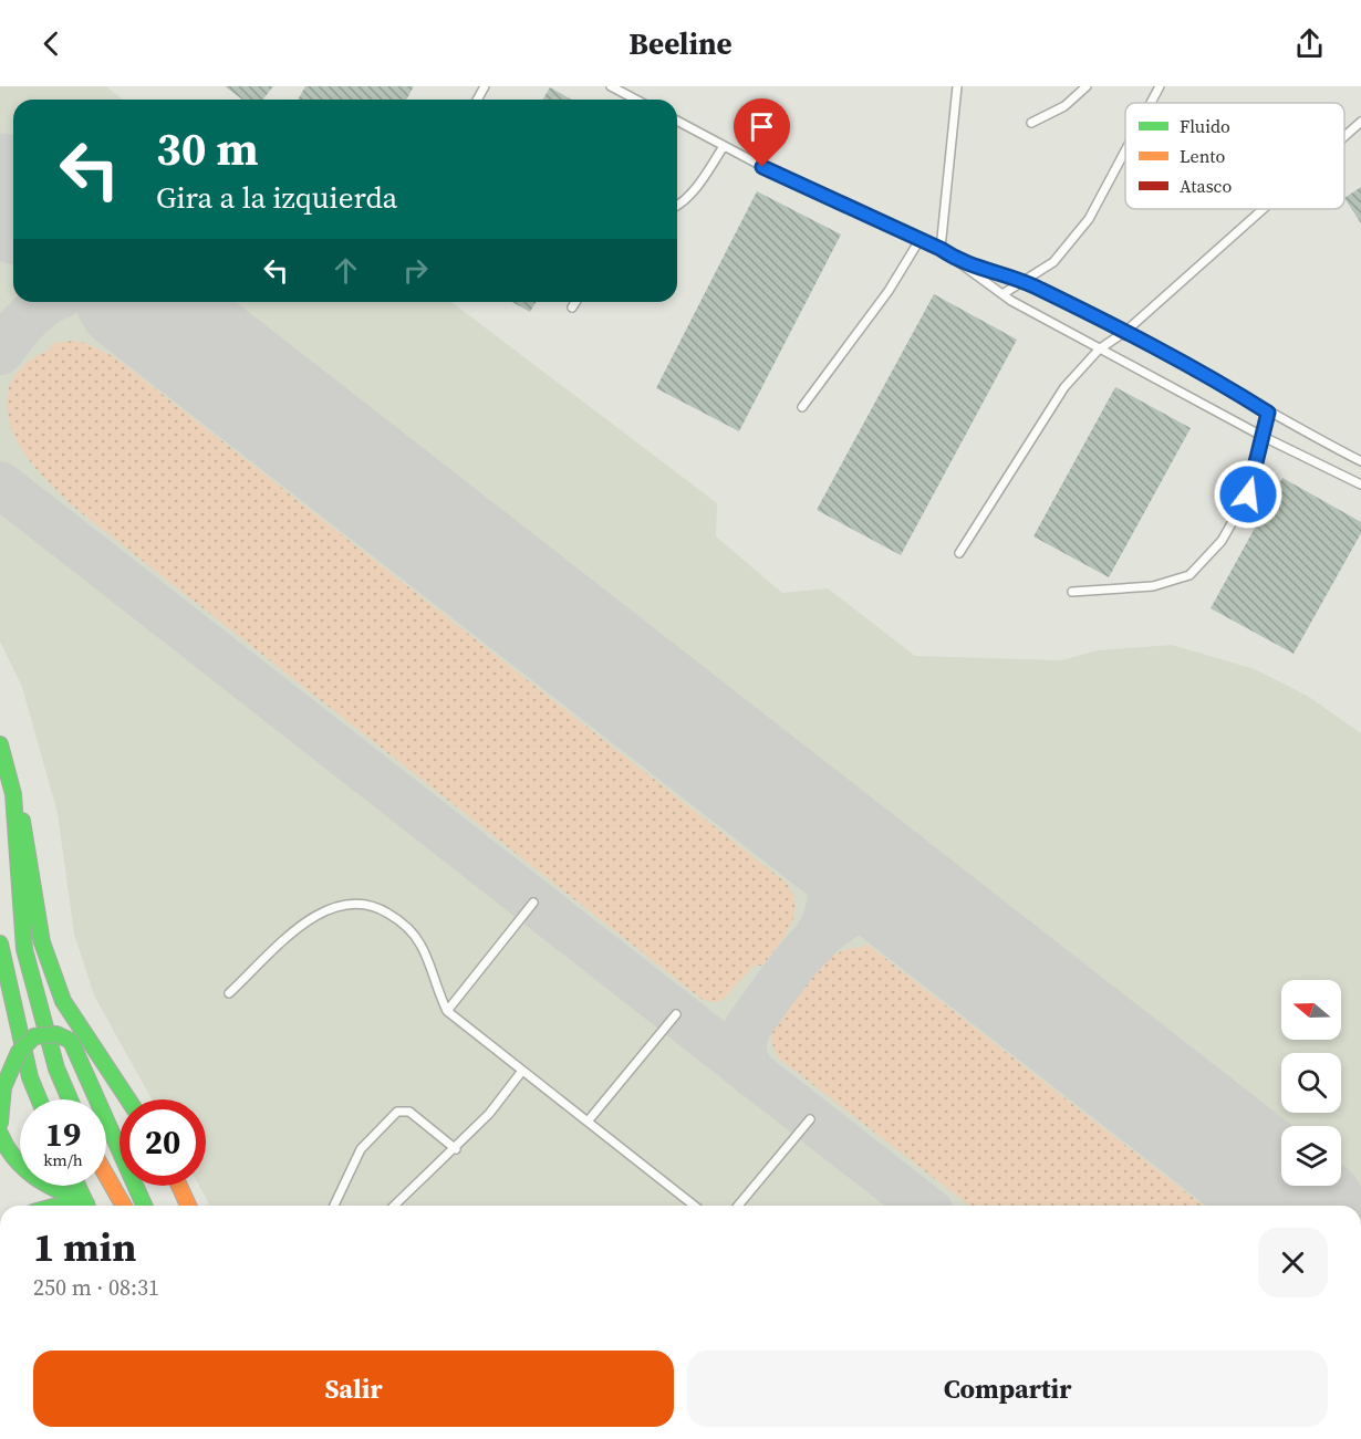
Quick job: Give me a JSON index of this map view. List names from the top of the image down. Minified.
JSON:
{"legend":["Fluido","Lento","Atasco"],"north":"left","page":{"header":"Beeline","turn":["30 m","Gira a la izquierda"],"speed":"19 km/h","limit":"20","heading":["1 min","250 m · 08:31"],"buttons":["Salir","Compartir"]}}
